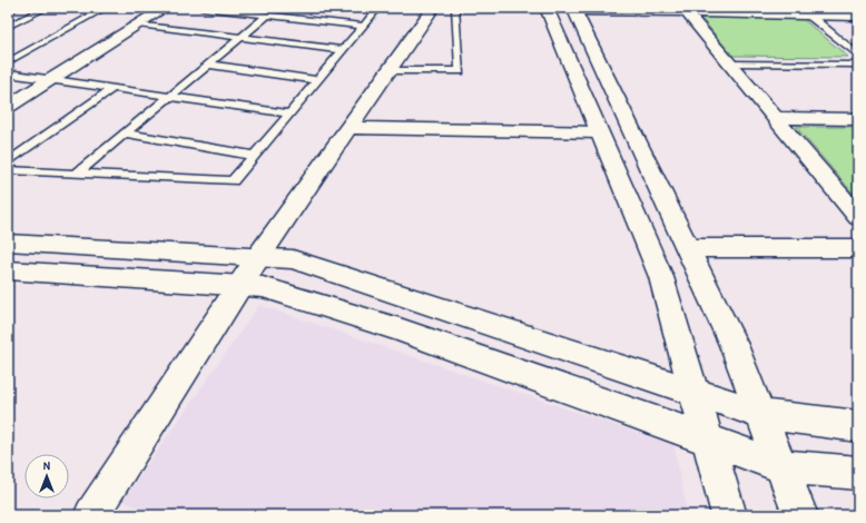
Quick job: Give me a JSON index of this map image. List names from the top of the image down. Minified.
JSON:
{"north":"top"}
